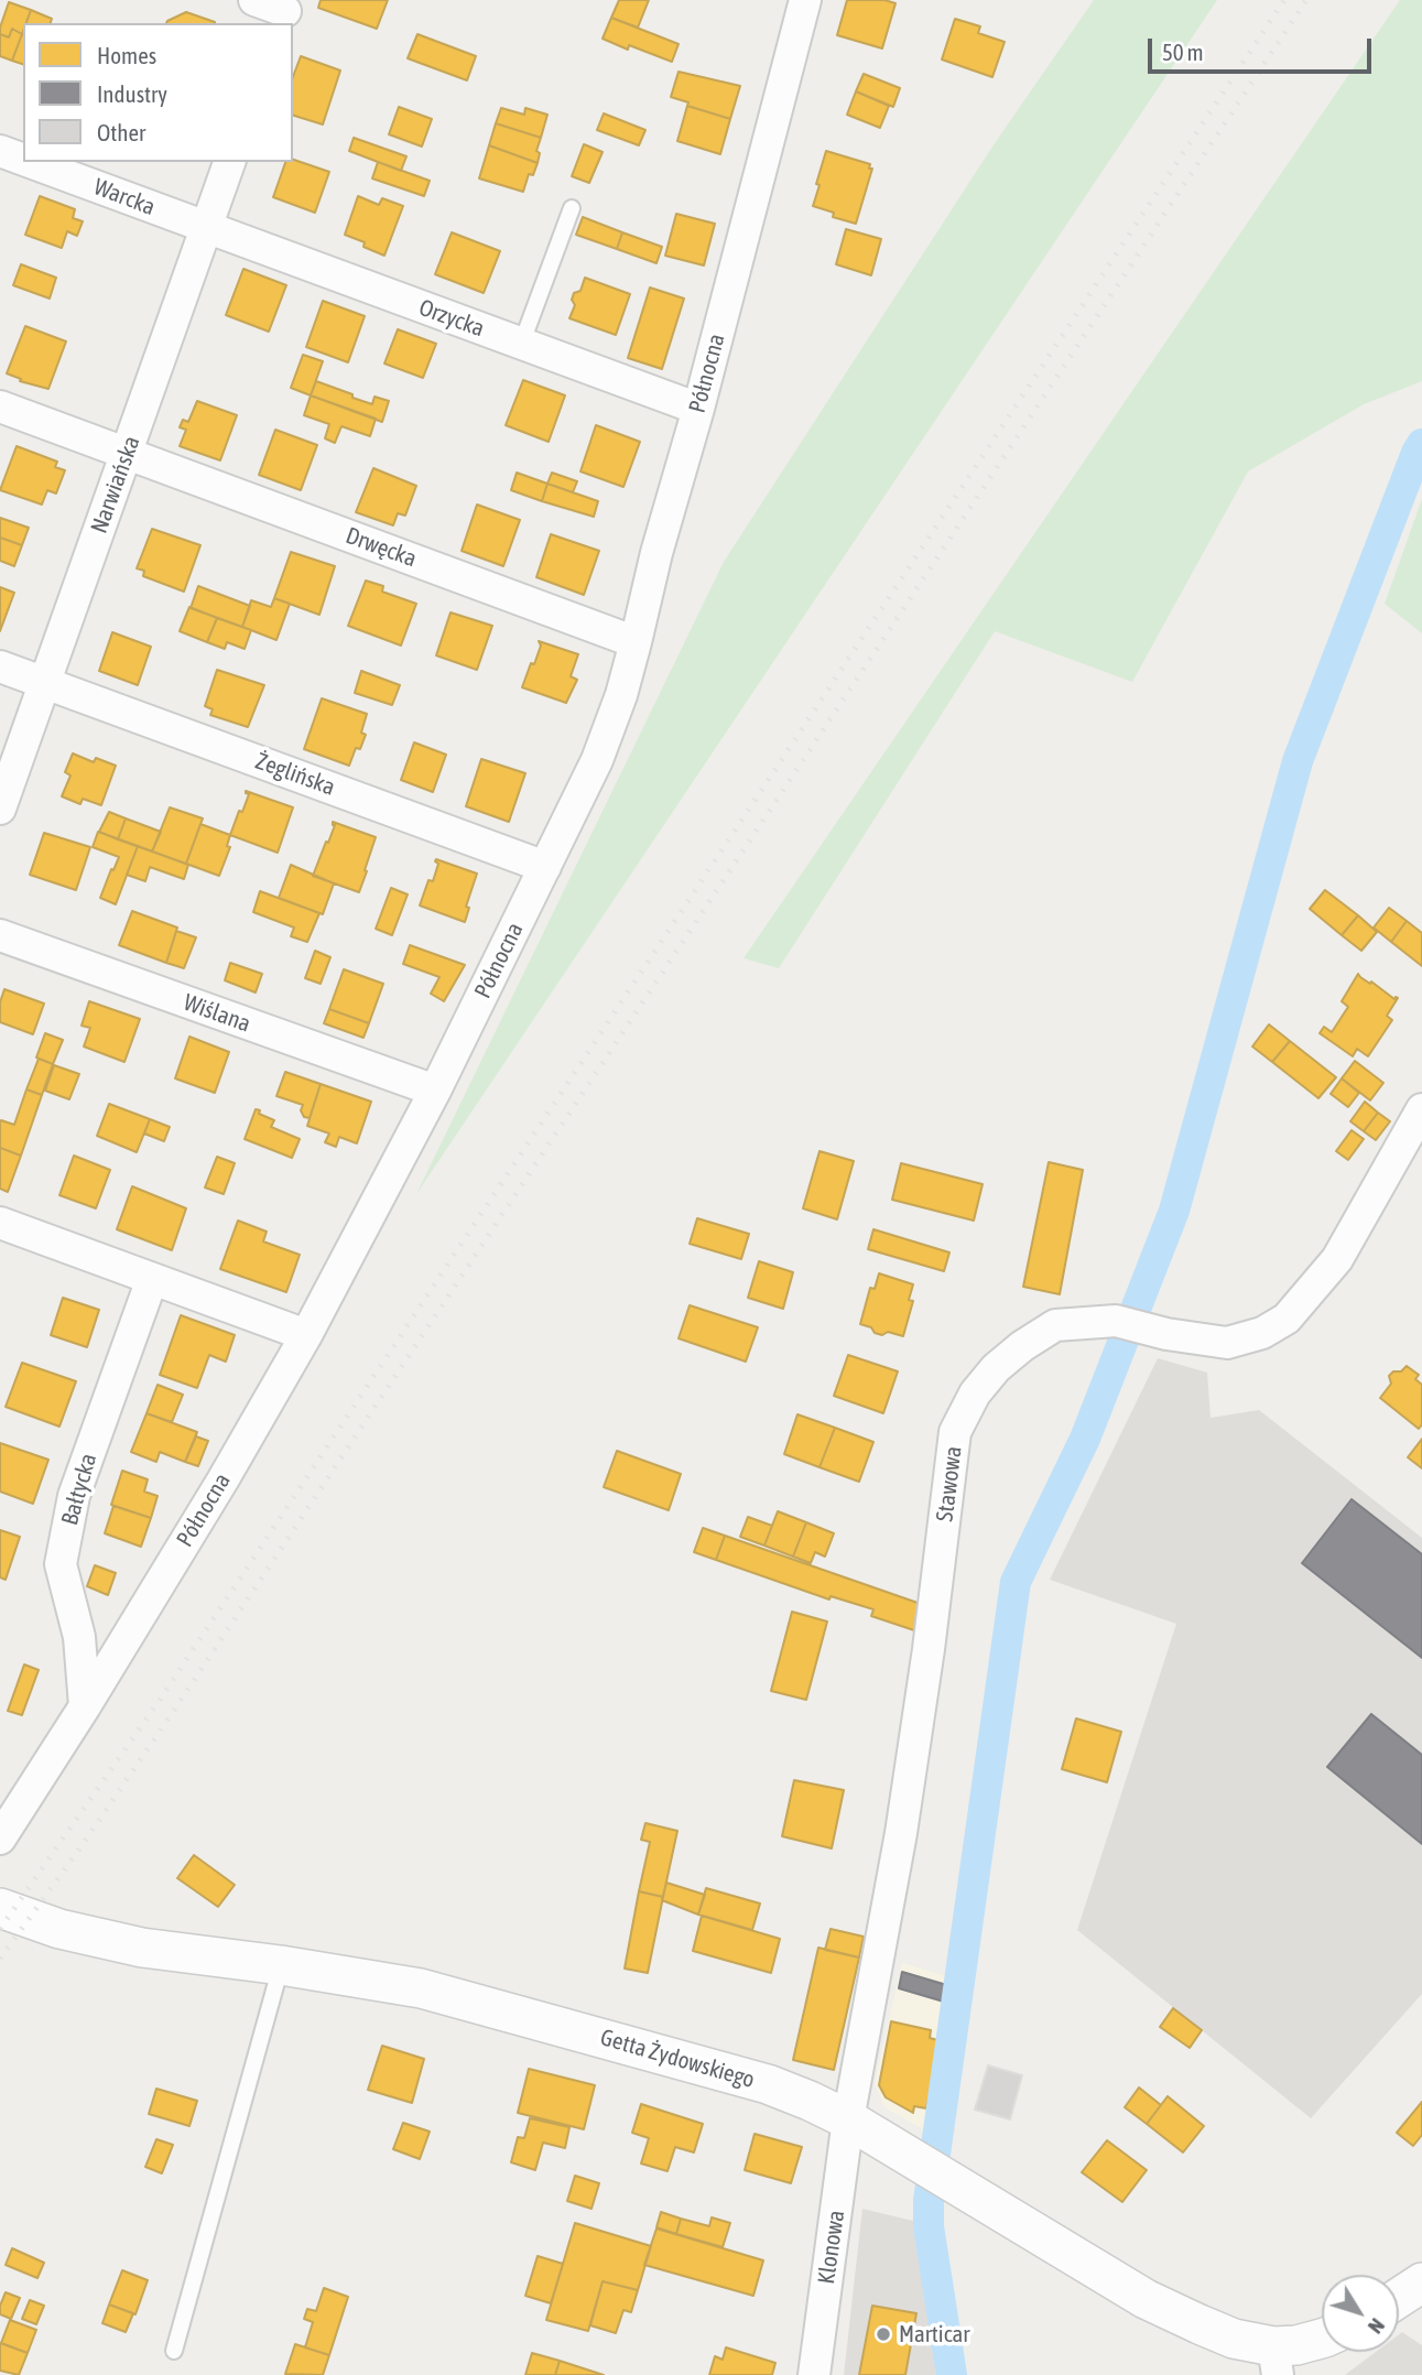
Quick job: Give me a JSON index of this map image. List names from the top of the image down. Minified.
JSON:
{"streets":{"street":["Warcka","Orzycka","Północna","Narwiańska","Drwęcka","Żeglińska","Wiślana","Stawowa","Bałtycka","Getta Żydowskiego","Klonowa"]},"crossings":[["Warcka","Orzycka"],["Warcka","Narwiańska"],["Orzycka","Północna"],["Orzycka","Narwiańska"],["Północna","Drwęcka"],["Północna","Żeglińska"],["Północna","Wiślana"],["Północna","Bałtycka"],["Narwiańska","Drwęcka"],["Narwiańska","Żeglińska"],["Stawowa","Getta Żydowskiego"],["Stawowa","Klonowa"],["Getta Żydowskiego","Klonowa"]],"places":["Marticar"],"legend":["Homes","Industry","Other"],"scale_bar":"50 m","north":"bottom right"}
